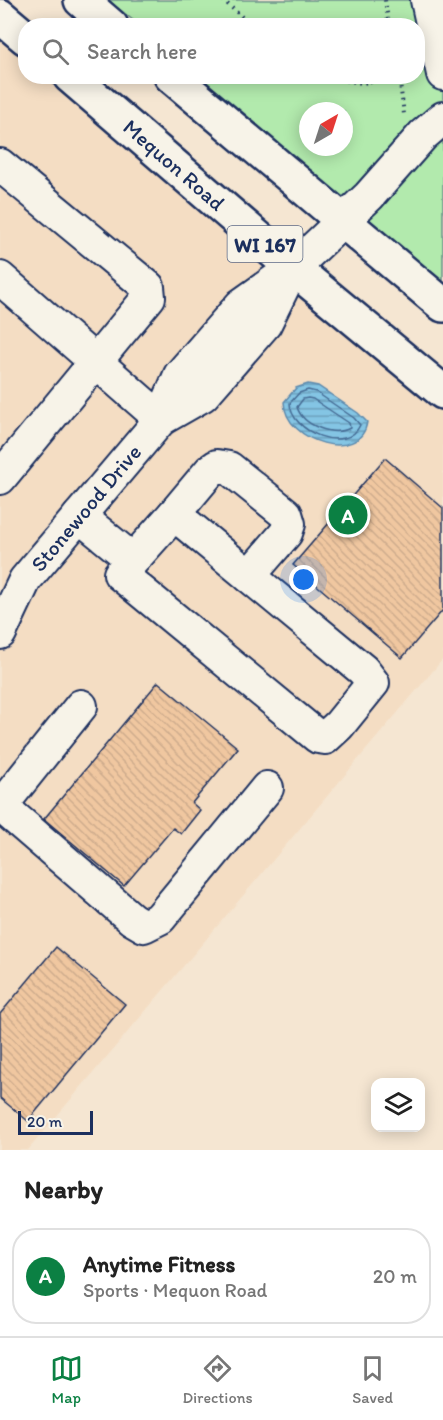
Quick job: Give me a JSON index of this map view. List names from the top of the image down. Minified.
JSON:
{"streets":{"main road":["Mequon Road","WI 167"],"street":["Stonewood Drive"]},"crossings":[["Mequon Road","Stonewood Drive"],["WI 167","Stonewood Drive"]],"scale_bar":"20 m","north":"top right","page":{"search":"Search here","pins":"A","scale":"20 m","heading":"Nearby","list":[{"mark":"A","name":"Anytime Fitness","note":"Sports · Mequon Road","value":"20 m"}],"nav":["Map","Directions","Saved"]}}
